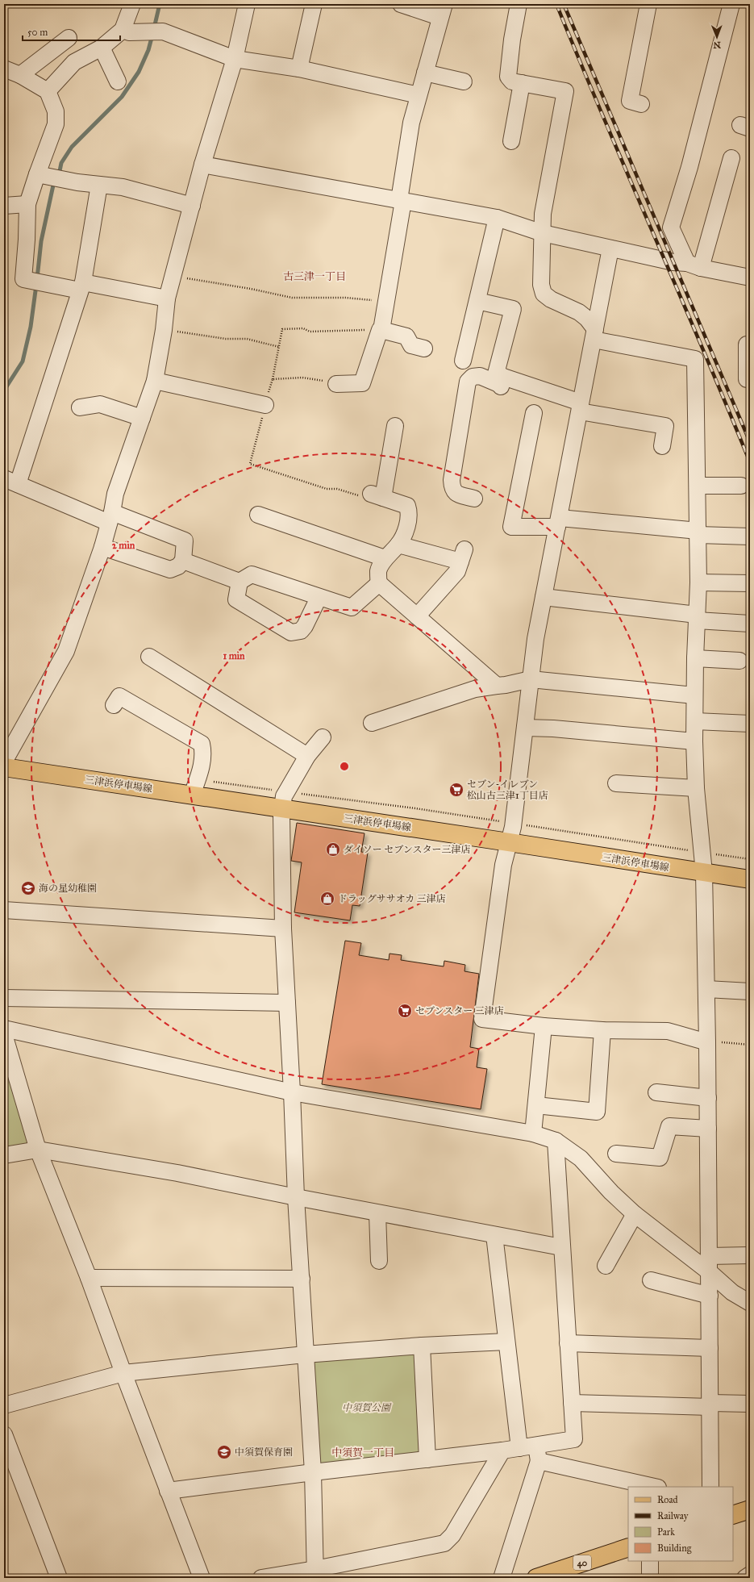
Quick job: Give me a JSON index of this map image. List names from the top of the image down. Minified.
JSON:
{"streets":{"main road":["三津浜停車場線","40"]},"districts":["古三津一丁目","中須賀一丁目"],"parks":["中須賀公園"],"places":{"supermarket":["セブン-イレブン 松山古三津1丁目店","セブンスター 三津店"],"shop":["ダイソー セブンスター三津店","ドラッグササオカ 三津店"],"school or university":["海の星幼稚園","中須賀保育園"]},"legend":["Road","Railway","Park","Building"],"scale_bar":"50 m","north":"bottom","rings":["2 min","1 min"]}
